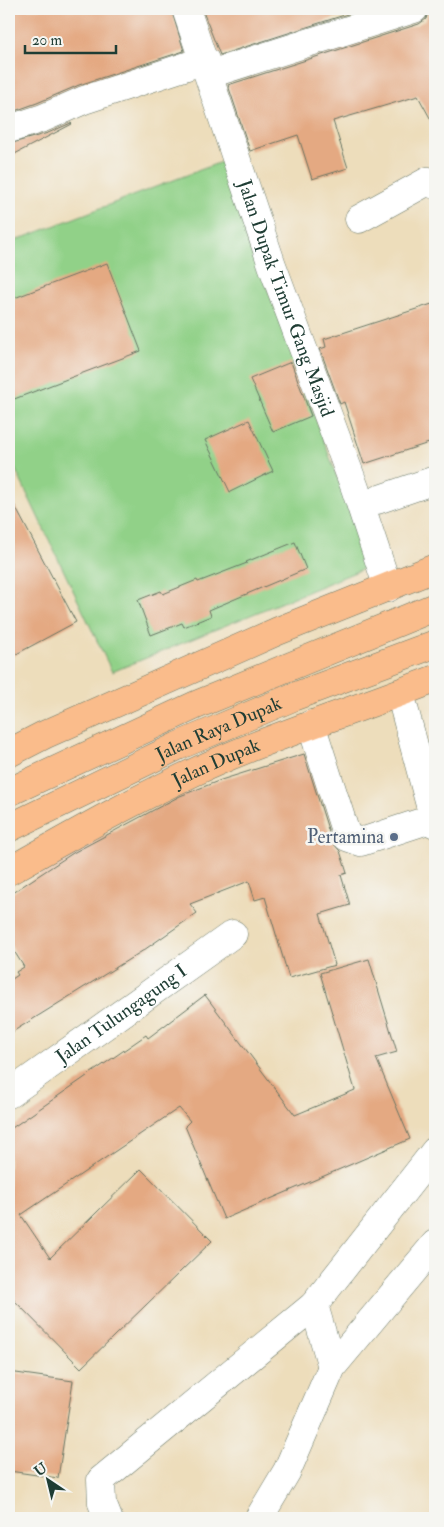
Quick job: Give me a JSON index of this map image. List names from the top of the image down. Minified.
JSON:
{"streets":{"main road":["Jalan Raya Dupak","Jalan Dupak"],"street":["Jalan Dupak Timur Gang Masjid","Jalan Tulungagung I"]},"places":["Pertamina"],"scale_bar":"20 m","north":"top left"}
